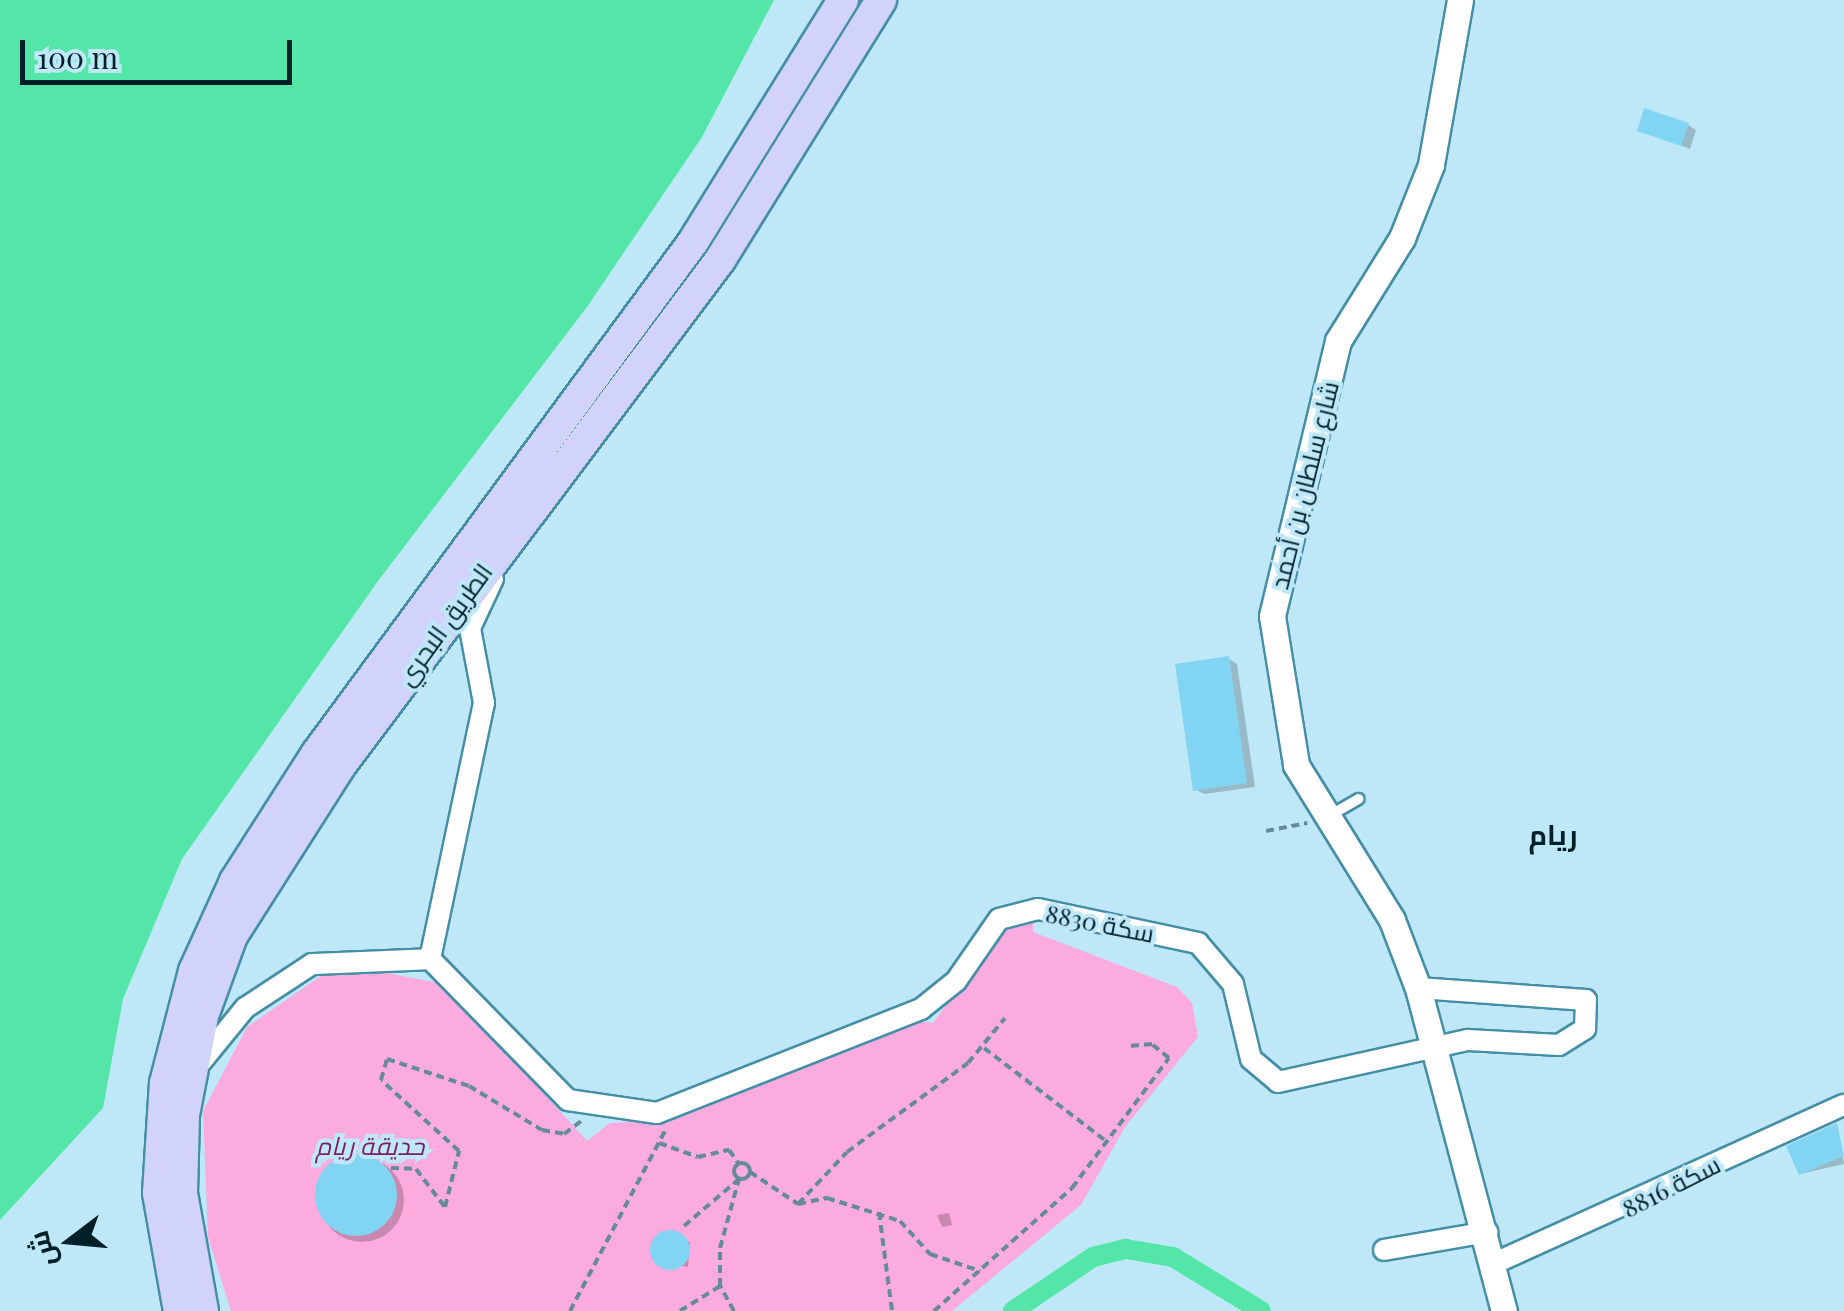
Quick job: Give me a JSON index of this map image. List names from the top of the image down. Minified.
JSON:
{"streets":{"main road":["الطريق البحري"],"street":["شارع سلطان بن أحمد","سكة 8830","سكة 8816"]},"crossings":[["شارع سلطان بن أحمد","سكة 8830"],["شارع سلطان بن أحمد","سكة 8816"]],"districts":["ريام"],"parks":["حديقة ريام"],"scale_bar":"100 m","north":"left"}
